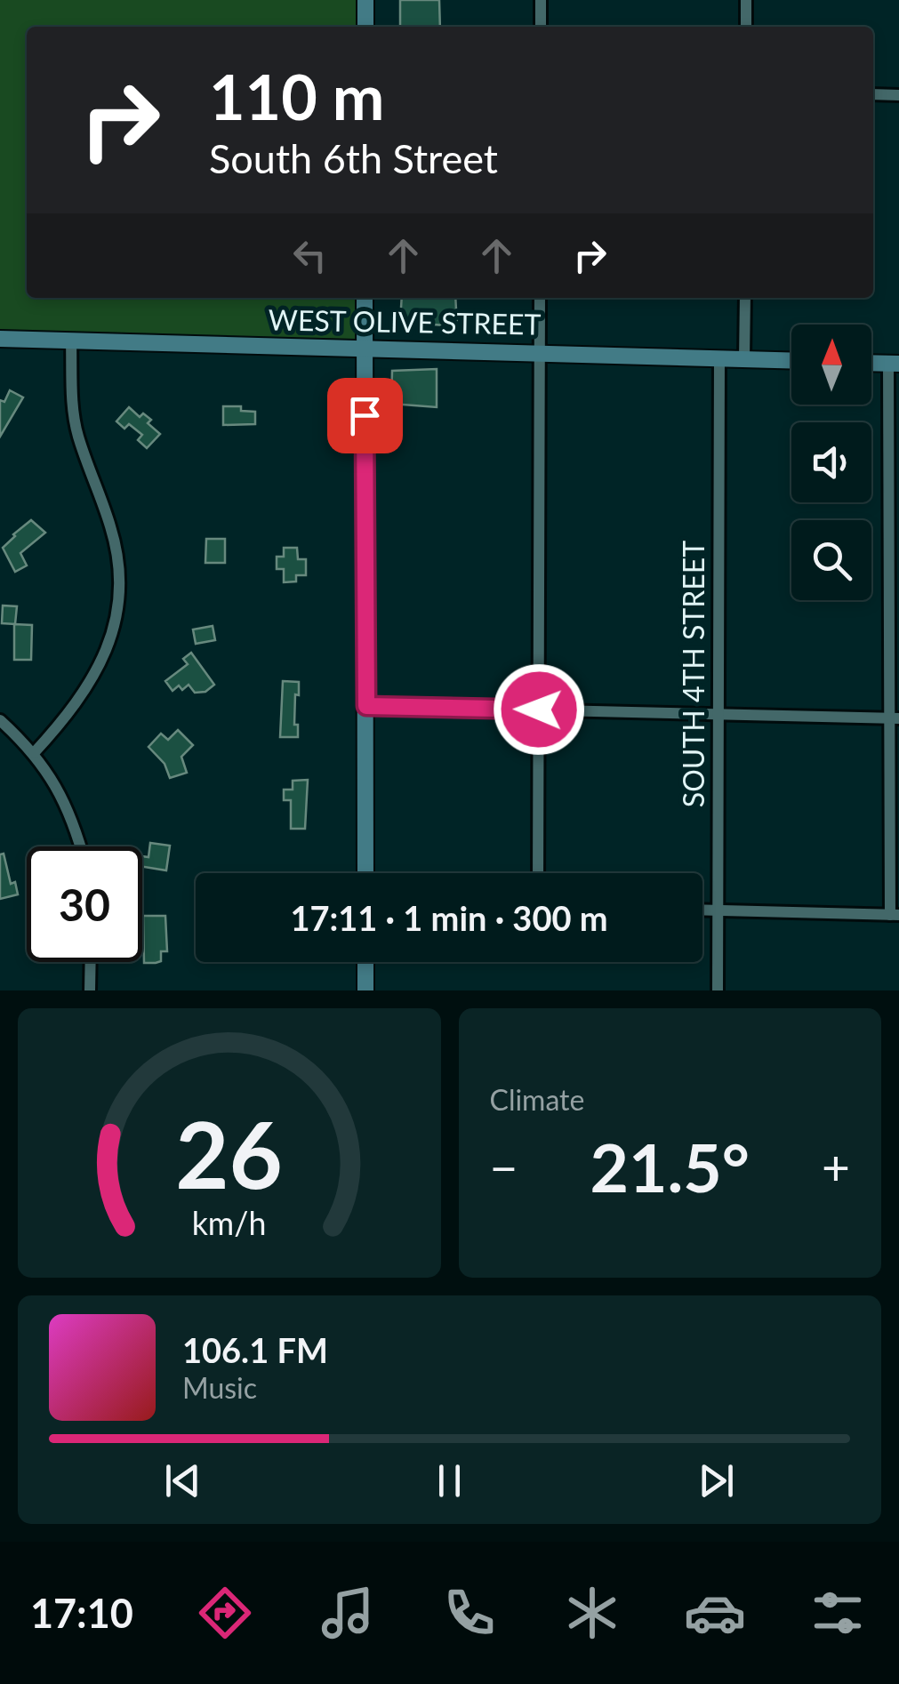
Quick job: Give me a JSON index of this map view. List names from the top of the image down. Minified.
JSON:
{"streets":{"main road":["WEST OLIVE STREET"],"street":["SOUTH 4TH STREET"]},"crossings":[["WEST OLIVE STREET","SOUTH 4TH STREET"]],"north":"top","page":{"turn":["110 m","South 6th Street"],"limit":"30","trip":"17:11 · 1 min · 300 m","tile":"Climate","heat":["−","21.5°","+"],"song":["106.1 FM","Music"],"tabs":"17:10","gauge":["26","km/h"]}}
